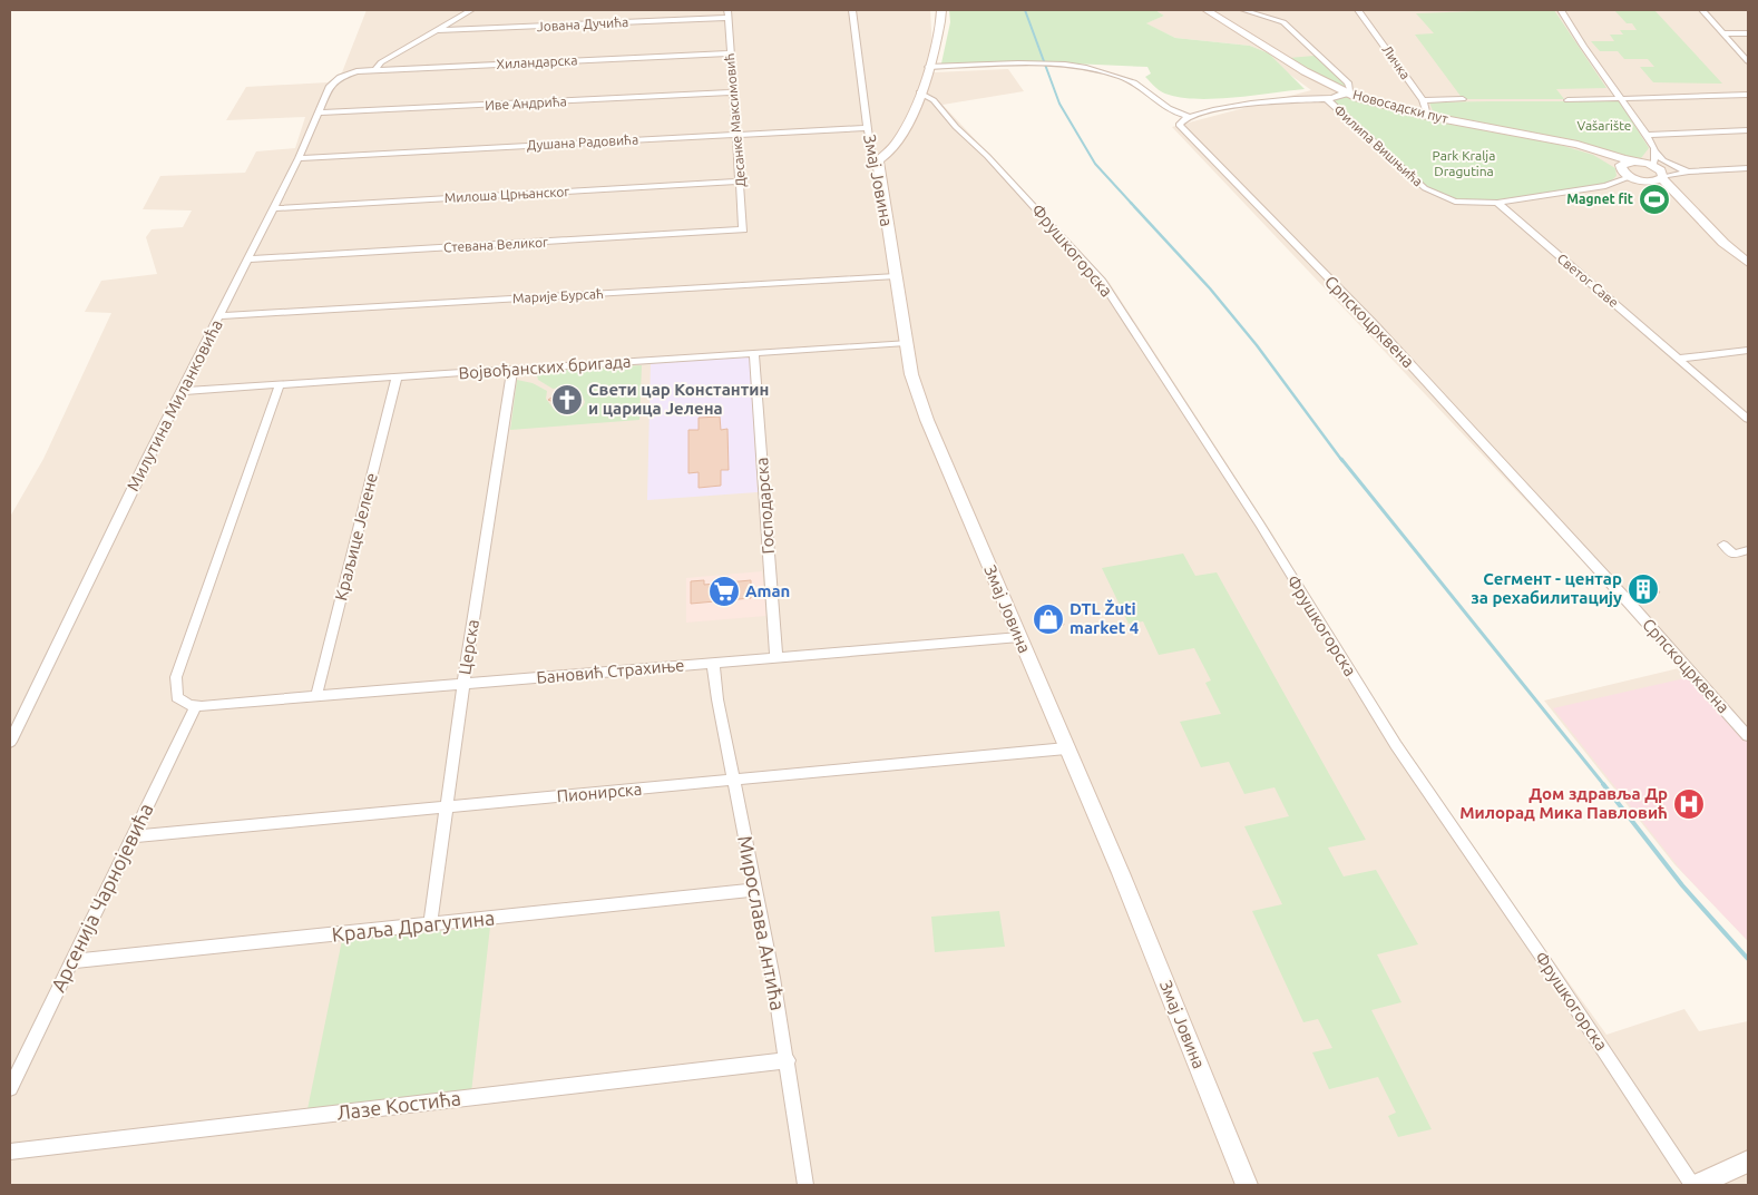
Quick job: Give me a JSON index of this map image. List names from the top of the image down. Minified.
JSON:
{"streets":{"street":["Јована Дучића","Хиландарска","Личка","Иве Андрића","Новосадски пут","Десанке Максимовић","Душана Радовића","Филипа Вишњића","Змај Јовина","Милоша Црњанског","Стевана Великог","Фрушкогорска","Светог Саве","Марије Бурсаћ","Српскоцрквена","Војвођанских бригада","Милутина Миланковића","Господарска","Краљице Јелене","Церска","Бановић Страхиње","Пионирска","Арсенија Чарнојевића","Мирослава Антића","Краља Драгутина","Лазе Костића"]},"crossings":[["Јована Дучића","Десанке Максимовић"],["Хиландарска","Десанке Максимовић"],["Хиландарска","Милутина Миланковића"],["Личка","Новосадски пут"],["Иве Андрића","Десанке Максимовић"],["Иве Андрића","Милутина Миланковића"],["Новосадски пут","Филипа Вишњића"],["Десанке Максимовић","Душана Радовића"],["Десанке Максимовић","Милоша Црњанског"],["Десанке Максимовић","Стевана Великог"],["Душана Радовића","Змај Јовина"],["Душана Радовића","Милутина Миланковића"],["Филипа Вишњића","Светог Саве"],["Змај Јовина","Марије Бурсаћ"],["Змај Јовина","Војвођанских бригада"],["Змај Јовина","Бановић Страхиње"],["Змај Јовина","Пионирска"],["Милоша Црњанског","Милутина Миланковића"],["Стевана Великог","Милутина Миланковића"],["Марије Бурсаћ","Милутина Миланковића"],["Војвођанских бригада","Милутина Миланковића"],["Војвођанских бригада","Господарска"],["Војвођанских бригада","Краљице Јелене"],["Војвођанских бригада","Церска"],["Господарска","Бановић Страхиње"],["Краљице Јелене","Бановић Страхиње"],["Церска","Бановић Страхиње"],["Церска","Пионирска"],["Церска","Краља Драгутина"],["Бановић Страхиње","Арсенија Чарнојевића"],["Бановић Страхиње","Мирослава Антића"],["Пионирска","Арсенија Чарнојевића"],["Пионирска","Мирослава Антића"],["Арсенија Чарнојевића","Краља Драгутина"],["Мирослава Антића","Краља Драгутина"],["Мирослава Антића","Лазе Костића"]],"parks":["Vašarište","Park Kralja Dragutina"],"places":{"sports":["Magnet fit"],"church":["Свети цар Константин и царица Јелена"],"building":["Сегмент - центар за рехабилитацију"],"supermarket":["Aman"],"shop":["DTL Žuti market 4"],"hospital":["Дом здравља Др Милорад Мика Павловић"]}}
